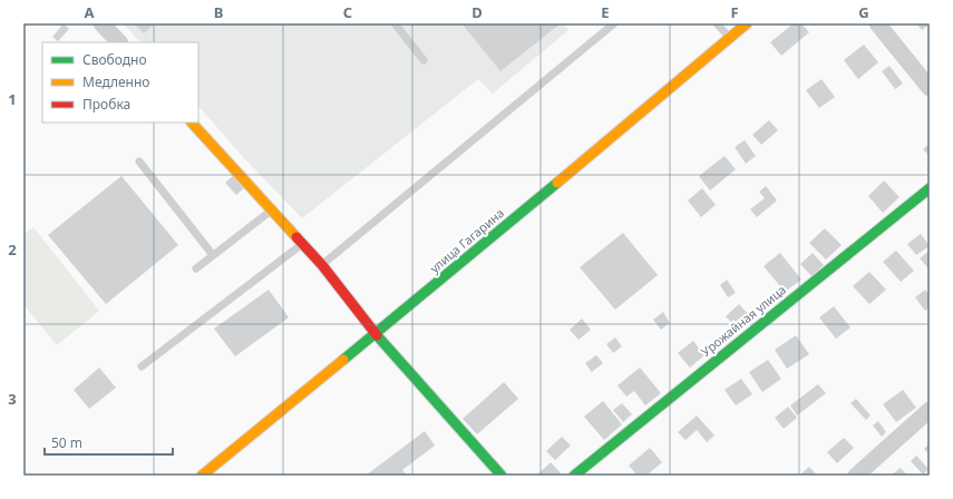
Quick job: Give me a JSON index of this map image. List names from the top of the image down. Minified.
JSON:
{"streets":{"street":["улица Гагарина","Урожайная улица"]},"legend":["Свободно","Медленно","Пробка"],"scale_bar":"50 m","grid":{"columns":["A","B","C","D","E","F","G"],"rows":["1","2","3"]}}
